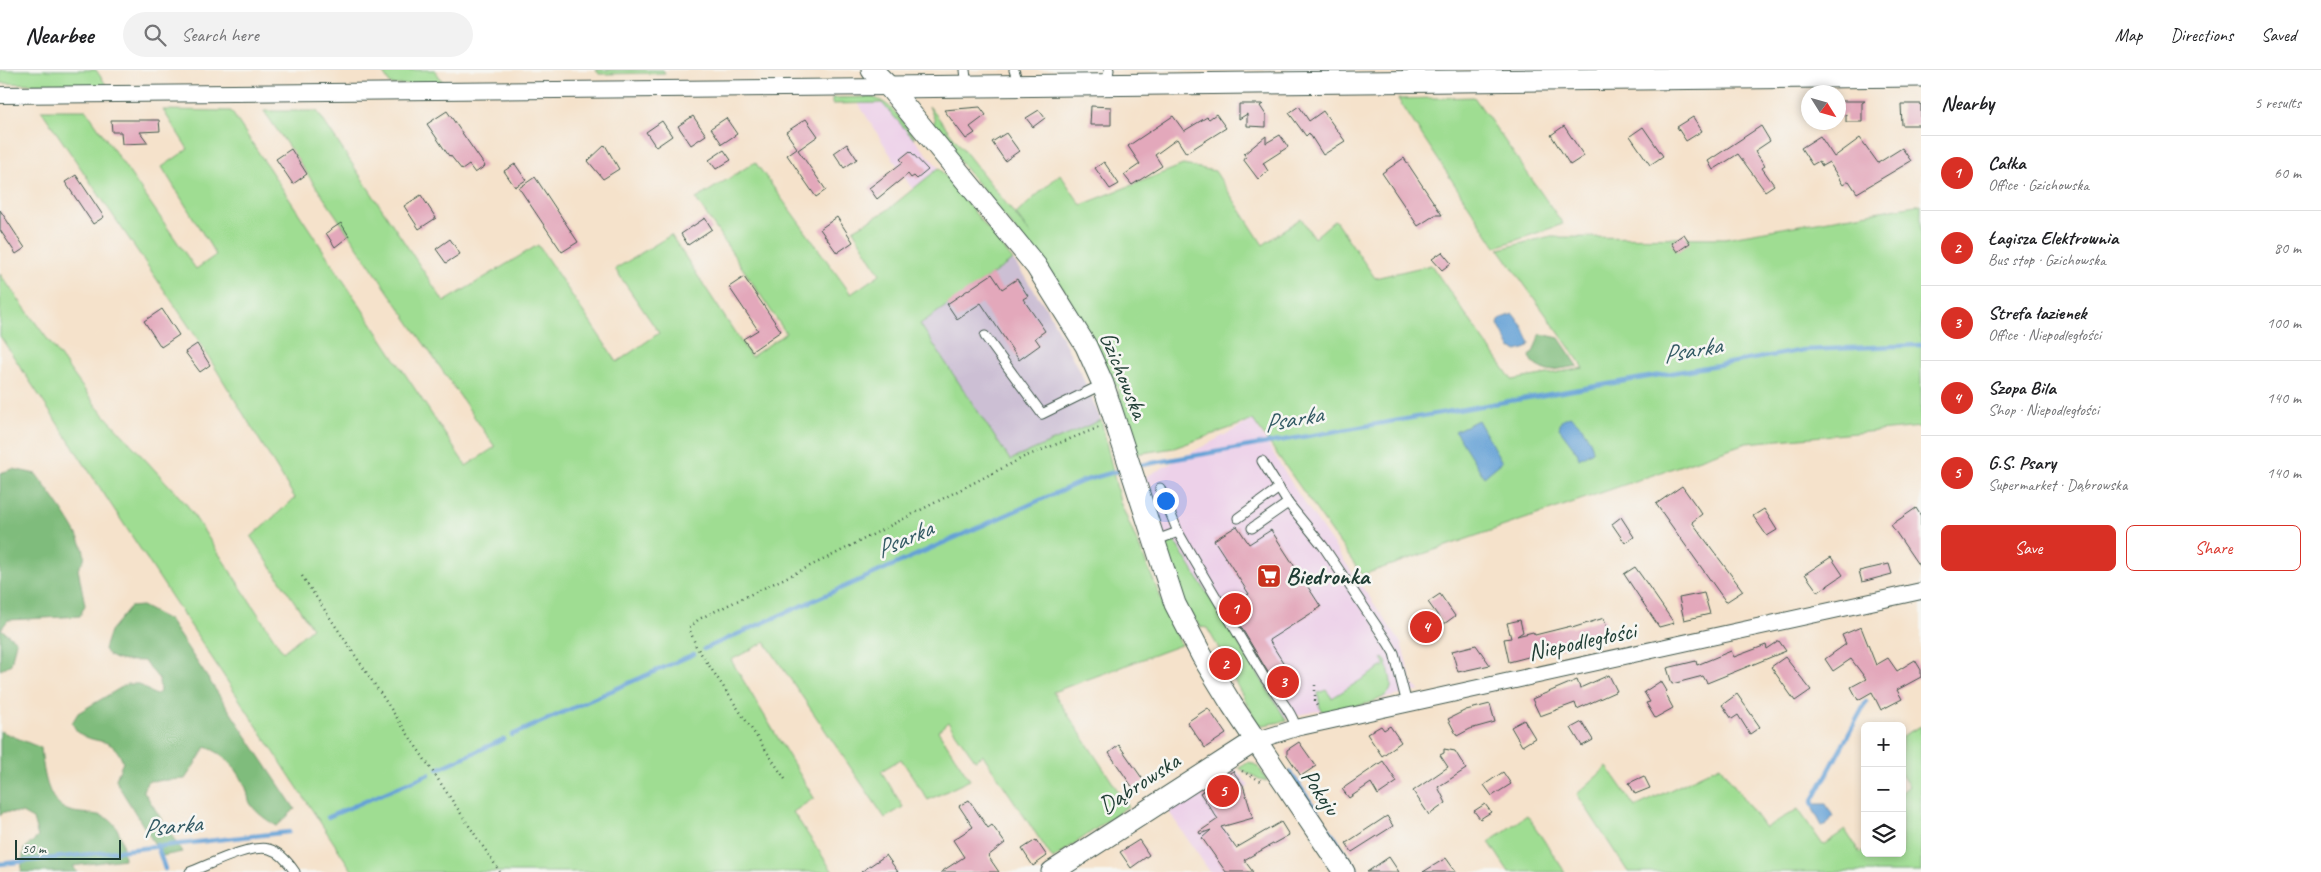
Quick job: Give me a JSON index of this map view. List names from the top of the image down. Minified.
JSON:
{"streets":{"street":["Gzichowska","Niepodległości","Dąbrowska","Pokoju"]},"crossings":[["Gzichowska","Niepodległości"],["Gzichowska","Dąbrowska"],["Gzichowska","Pokoju"],["Niepodległości","Dąbrowska"],["Niepodległości","Pokoju"],["Dąbrowska","Pokoju"]],"water":["Psarka"],"places":{"supermarket":["Biedronka"]},"scale_bar":"50 m","north":"bottom right","page":{"header":"Nearbee","search":"Search here","nav":["Map","Directions","Saved"],"heading":["Nearby","5 results"],"list":[{"mark":"1","name":"Całka","note":"Office · Gzichowska","value":"60 m"},{"mark":"2","name":"Łagisza Elektrownia","note":"Bus stop · Gzichowska","value":"80 m"},{"mark":"3","name":"Strefa łazienek","note":"Office · Niepodległości","value":"100 m"},{"mark":"4","name":"Szopa Bila","note":"Shop · Niepodległości","value":"140 m"},{"mark":"5","name":"G.S. Psary","note":"Supermarket · Dąbrowska","value":"140 m"}],"buttons":["Save","Share"],"pins":["1","4","2","3","5"],"map_buttons":["+","−"],"scale":"50 m"}}
